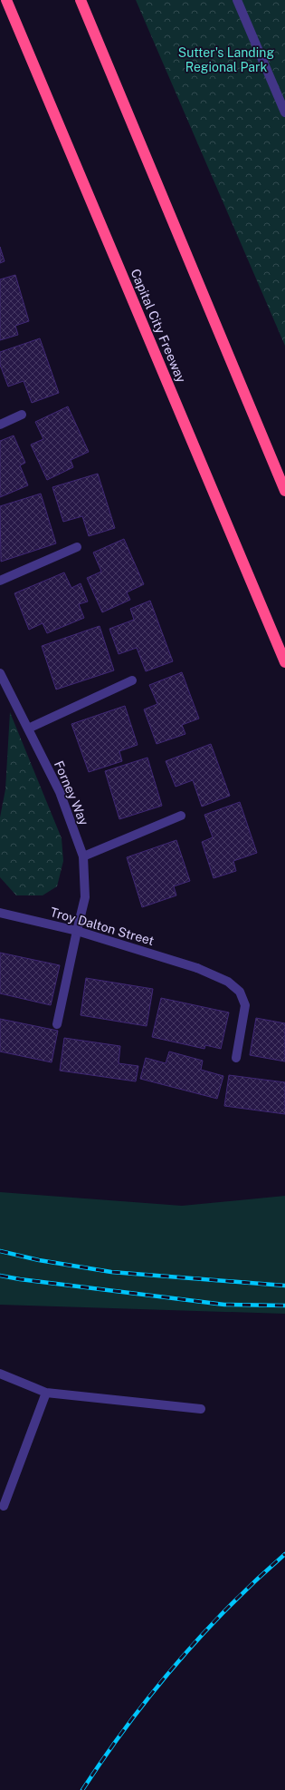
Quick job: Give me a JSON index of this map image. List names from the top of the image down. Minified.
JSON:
{"streets":{"highway":["Capital City Freeway"],"street":["Forney Way","Troy Dalton Street"]},"crossings":[["Forney Way","Troy Dalton Street"]],"parks":["Sutter's Landing Regional Park"]}
